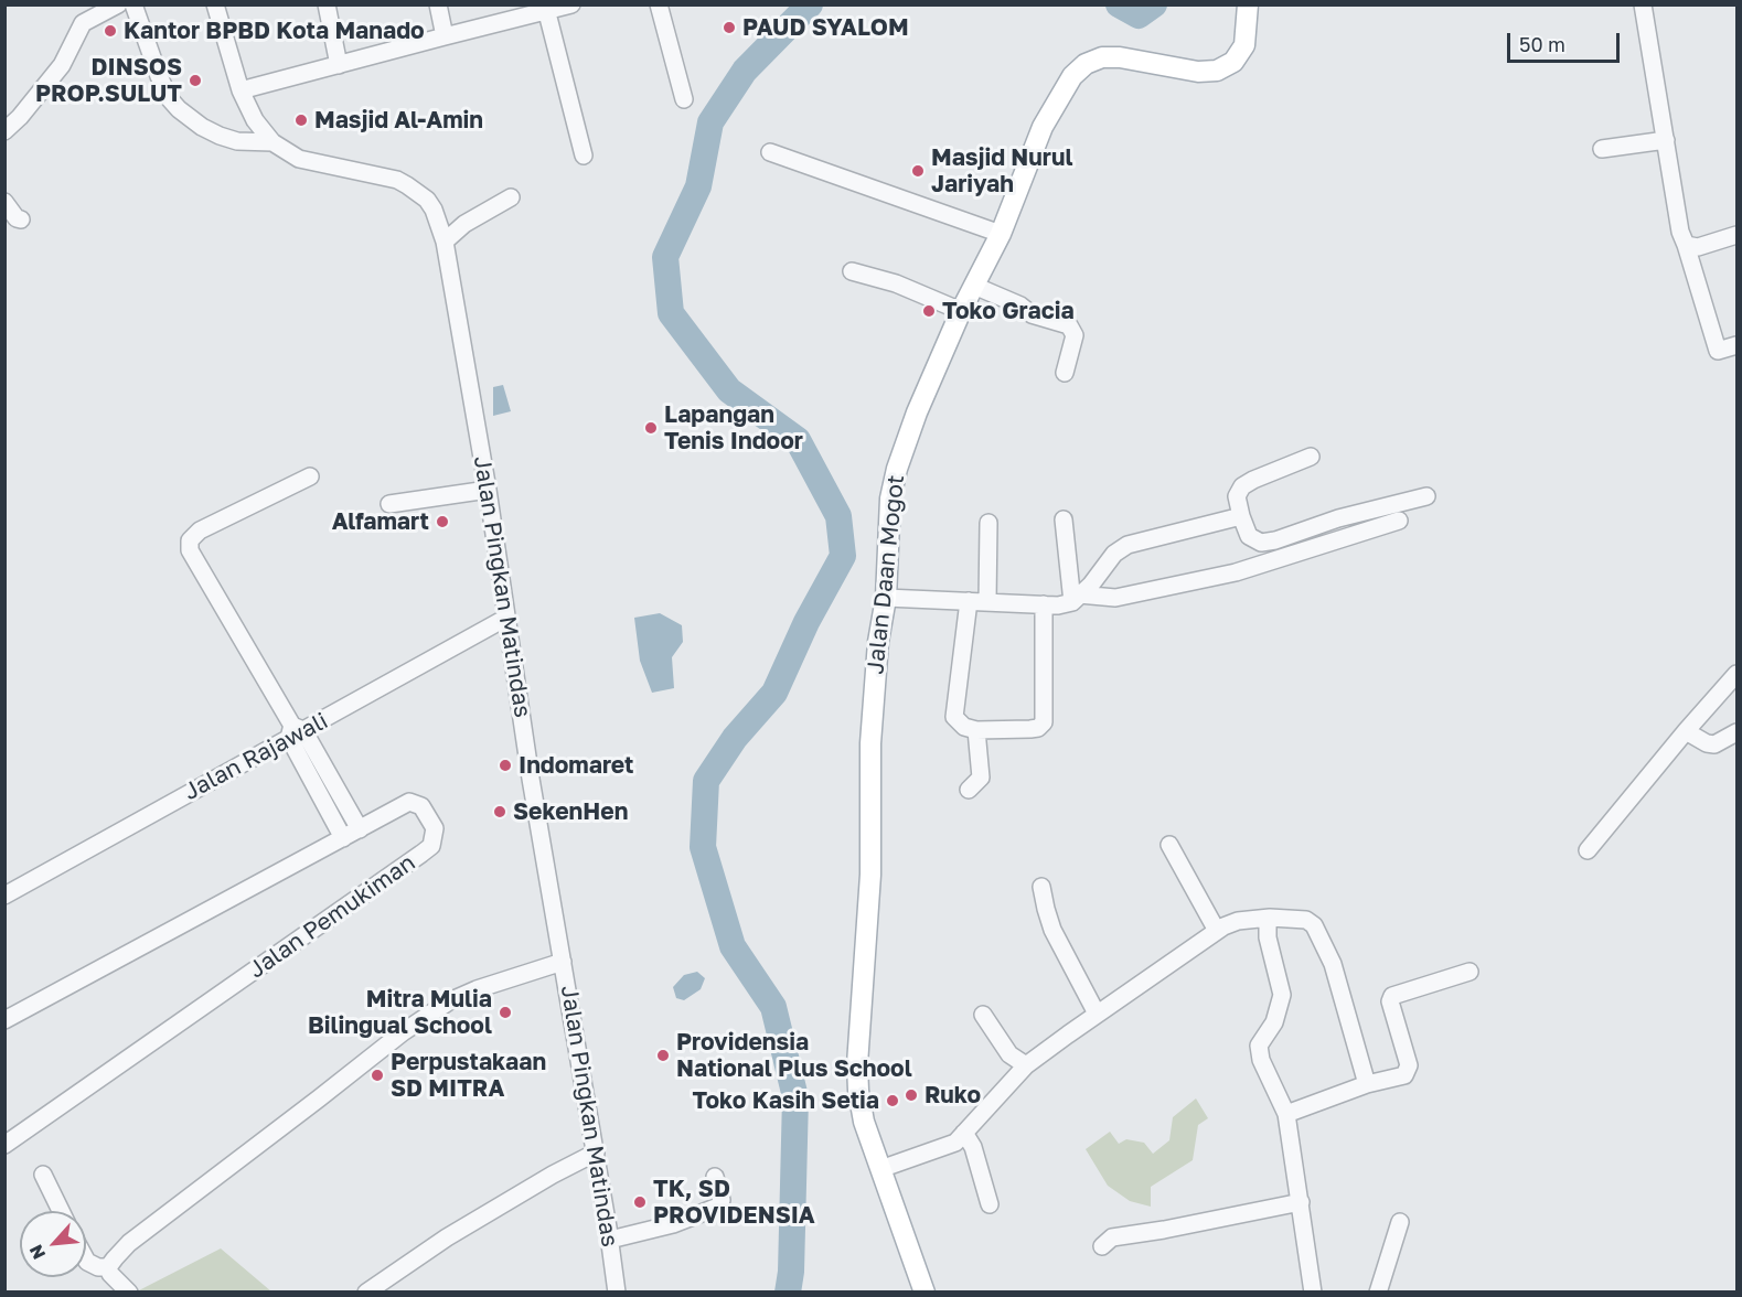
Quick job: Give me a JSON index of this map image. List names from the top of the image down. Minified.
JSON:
{"streets":{"main road":["Jalan Daan Mogot"],"street":["Jalan Pingkan Matindas","Jalan Rajawali","Jalan Pemukiman"]},"crossings":[["Jalan Pingkan Matindas","Jalan Rajawali"]],"places":["PAUD SYALOM","Kantor BPBD Kota Manado","DINSOS PROP.SULUT","Masjid Al-Amin","Masjid Nurul Jariyah","Toko Gracia","Lapangan Tenis Indoor","Alfamart","Indomaret","SekenHen","Mitra Mulia Bilingual School","Providensia National Plus School","Perpustakaan SD MITRA","Ruko","Toko Kasih Setia","TK, SD PROVIDENSIA"],"scale_bar":"50 m","north":"bottom left"}
